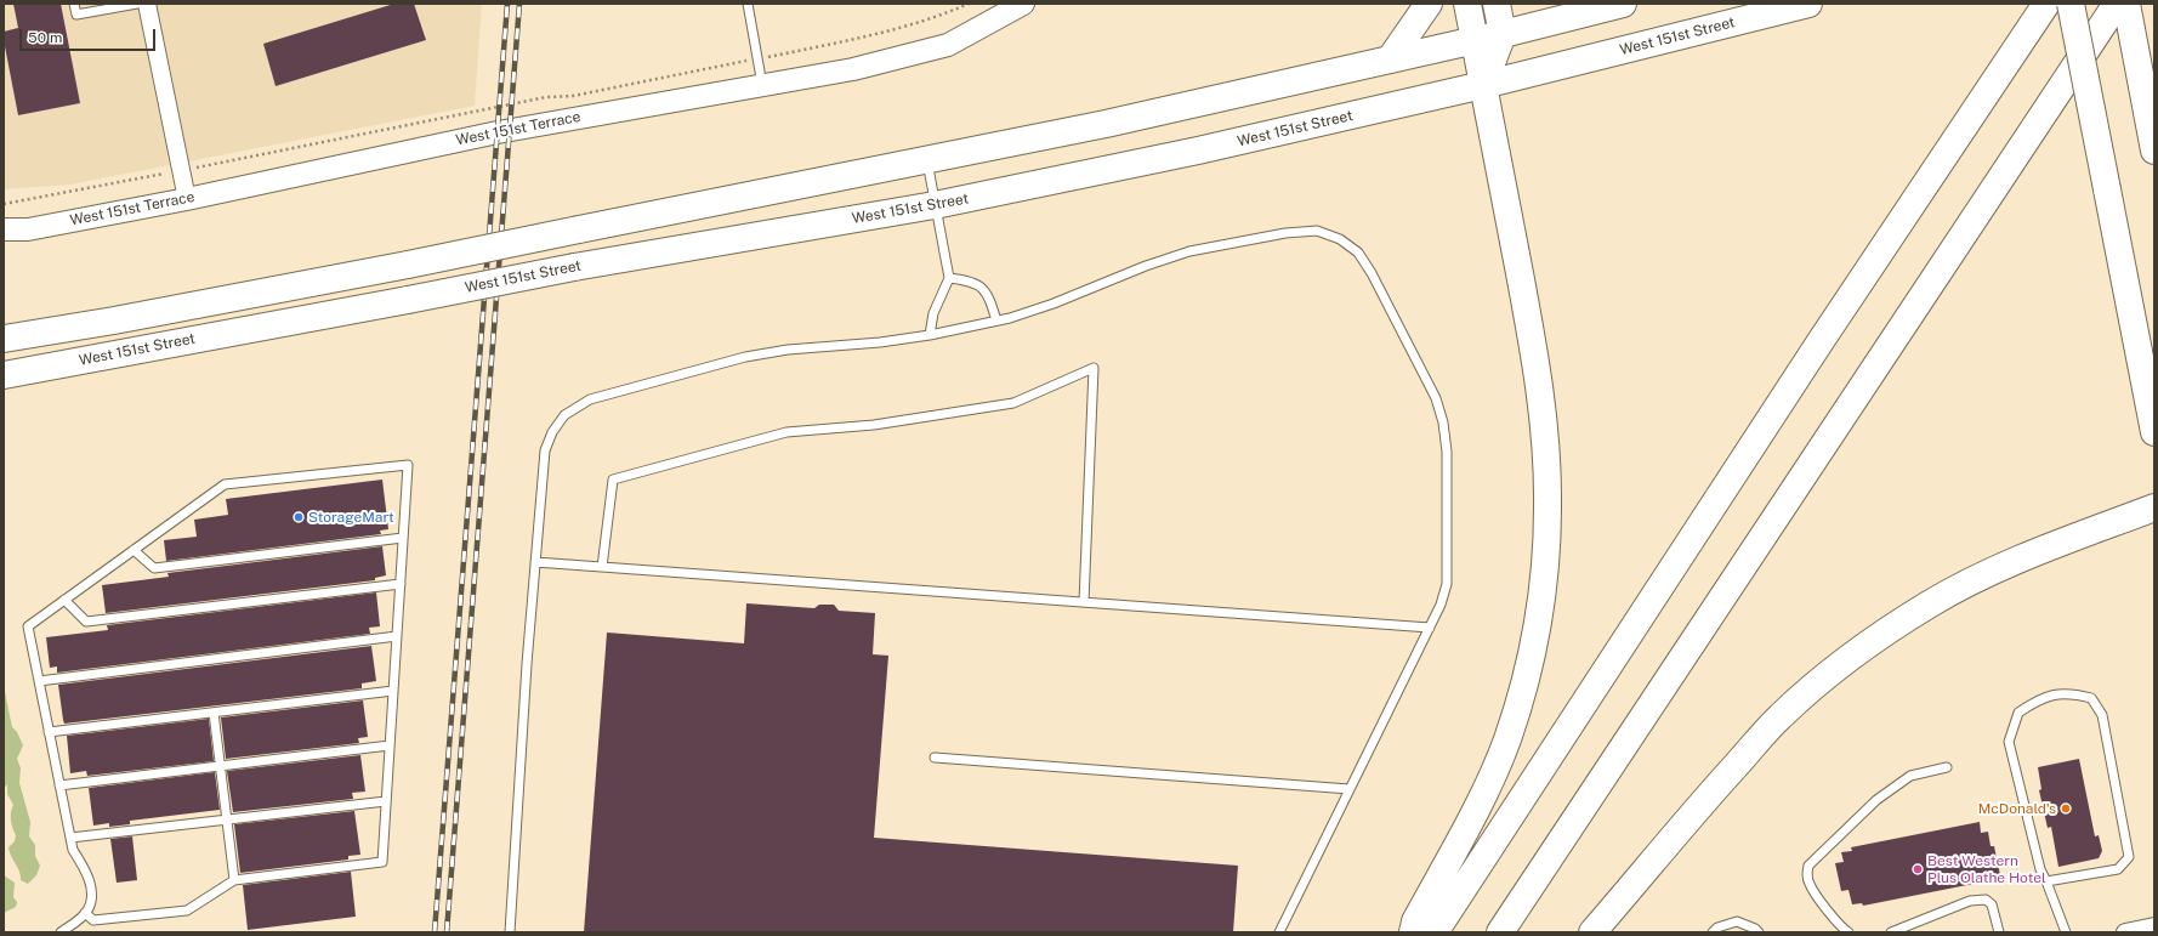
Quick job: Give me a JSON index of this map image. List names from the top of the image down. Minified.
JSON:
{"streets":{"main road":["West 151st Street"],"street":["West 151st Terrace"]},"places":["StorageMart","McDonald's","Best Western Plus Olathe Hotel"],"scale_bar":"50 m"}
